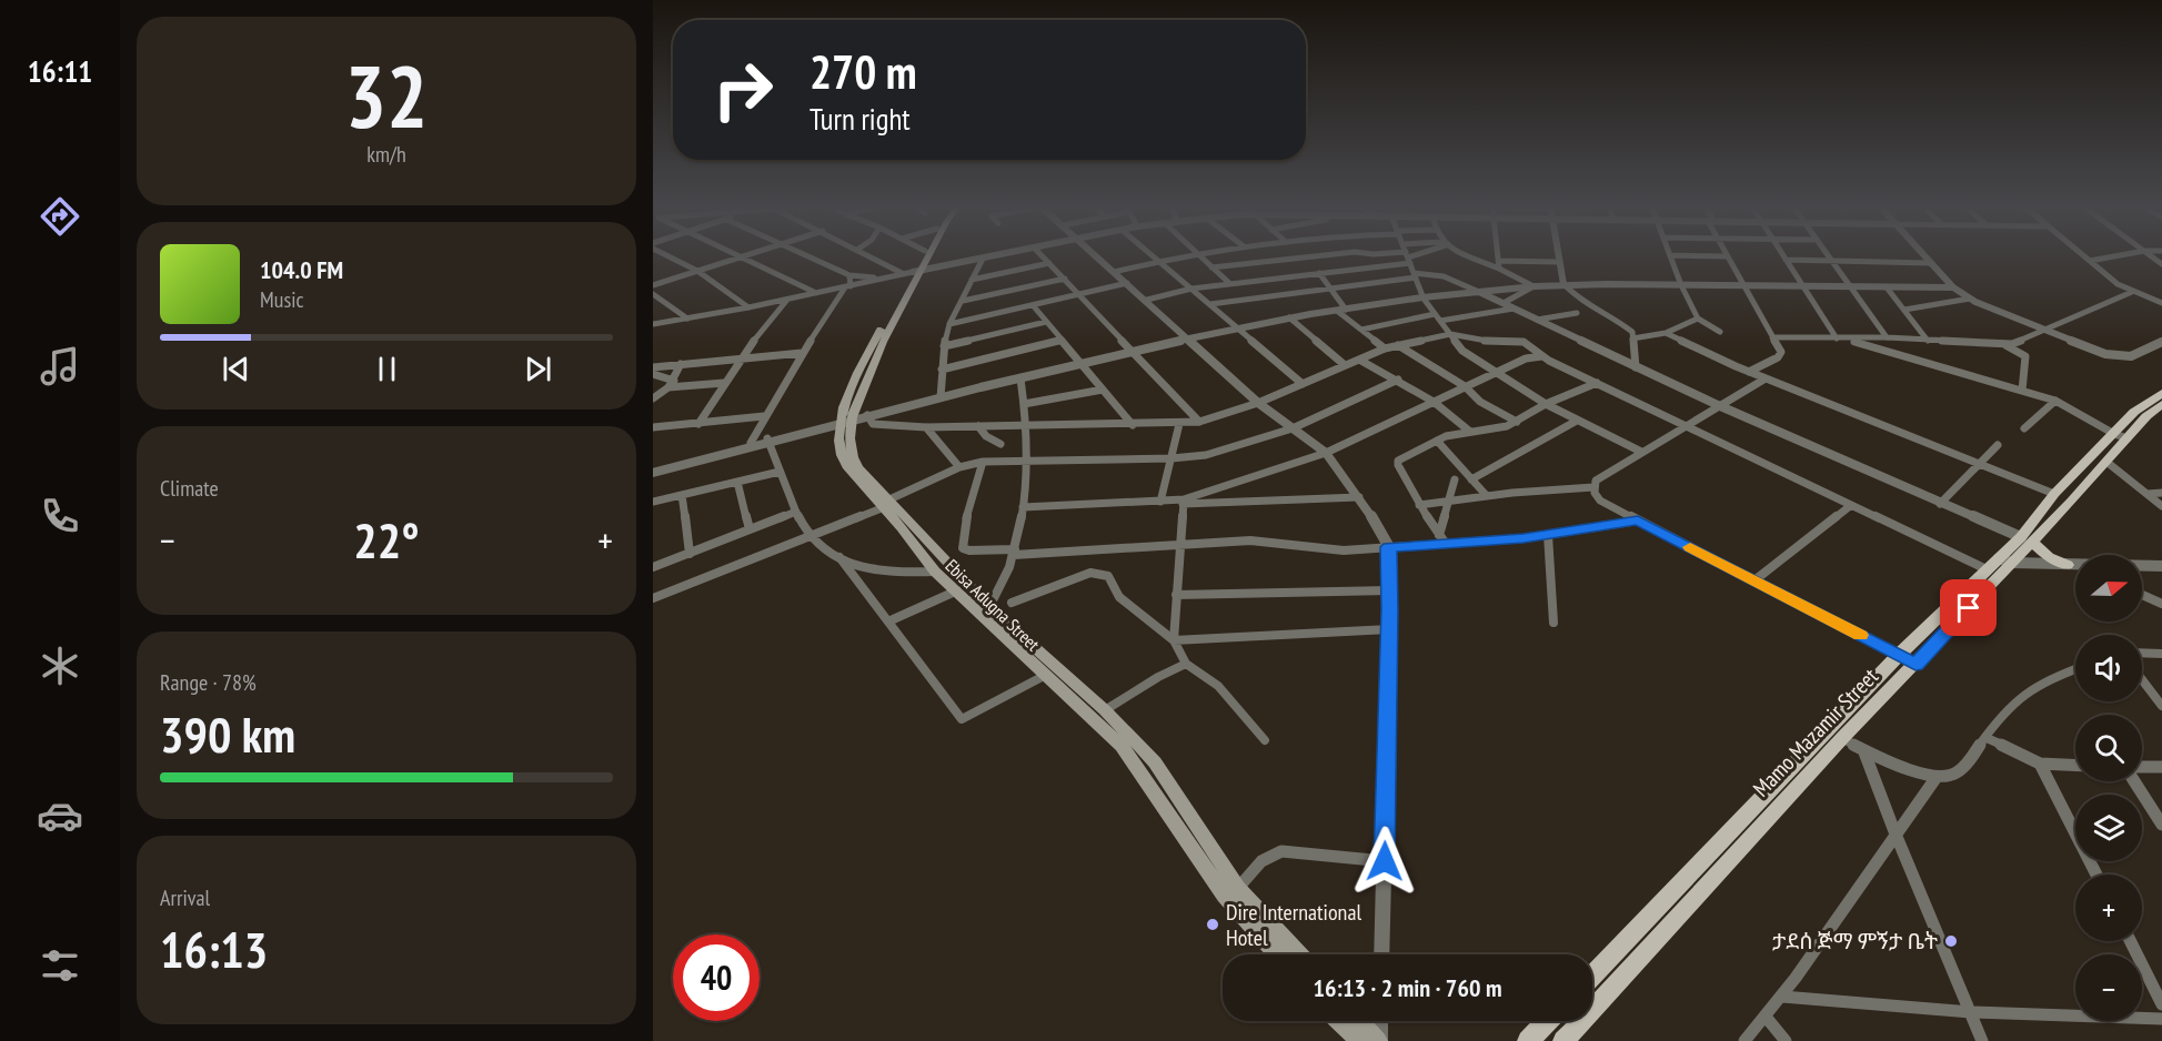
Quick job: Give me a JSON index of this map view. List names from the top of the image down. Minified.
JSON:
{"streets":{"main road":["Ebisa Adugna Street","Mamo Mazamir Street"]},"places":["Dire International Hotel","ታደሰ ጅማ ምኝታ ቤት"],"north":"right","page":{"tabs":"16:11","tile":[["32","km/h"],"Climate",["Range · 78%","390 km"],["Arrival","16:13"]],"turn":["270 m","Turn right"],"song":["104.0 FM","Music"],"heat":["−","22°","+"],"map_buttons":["+","−"],"limit":"40","trip":"16:13 · 2 min · 760 m"}}
